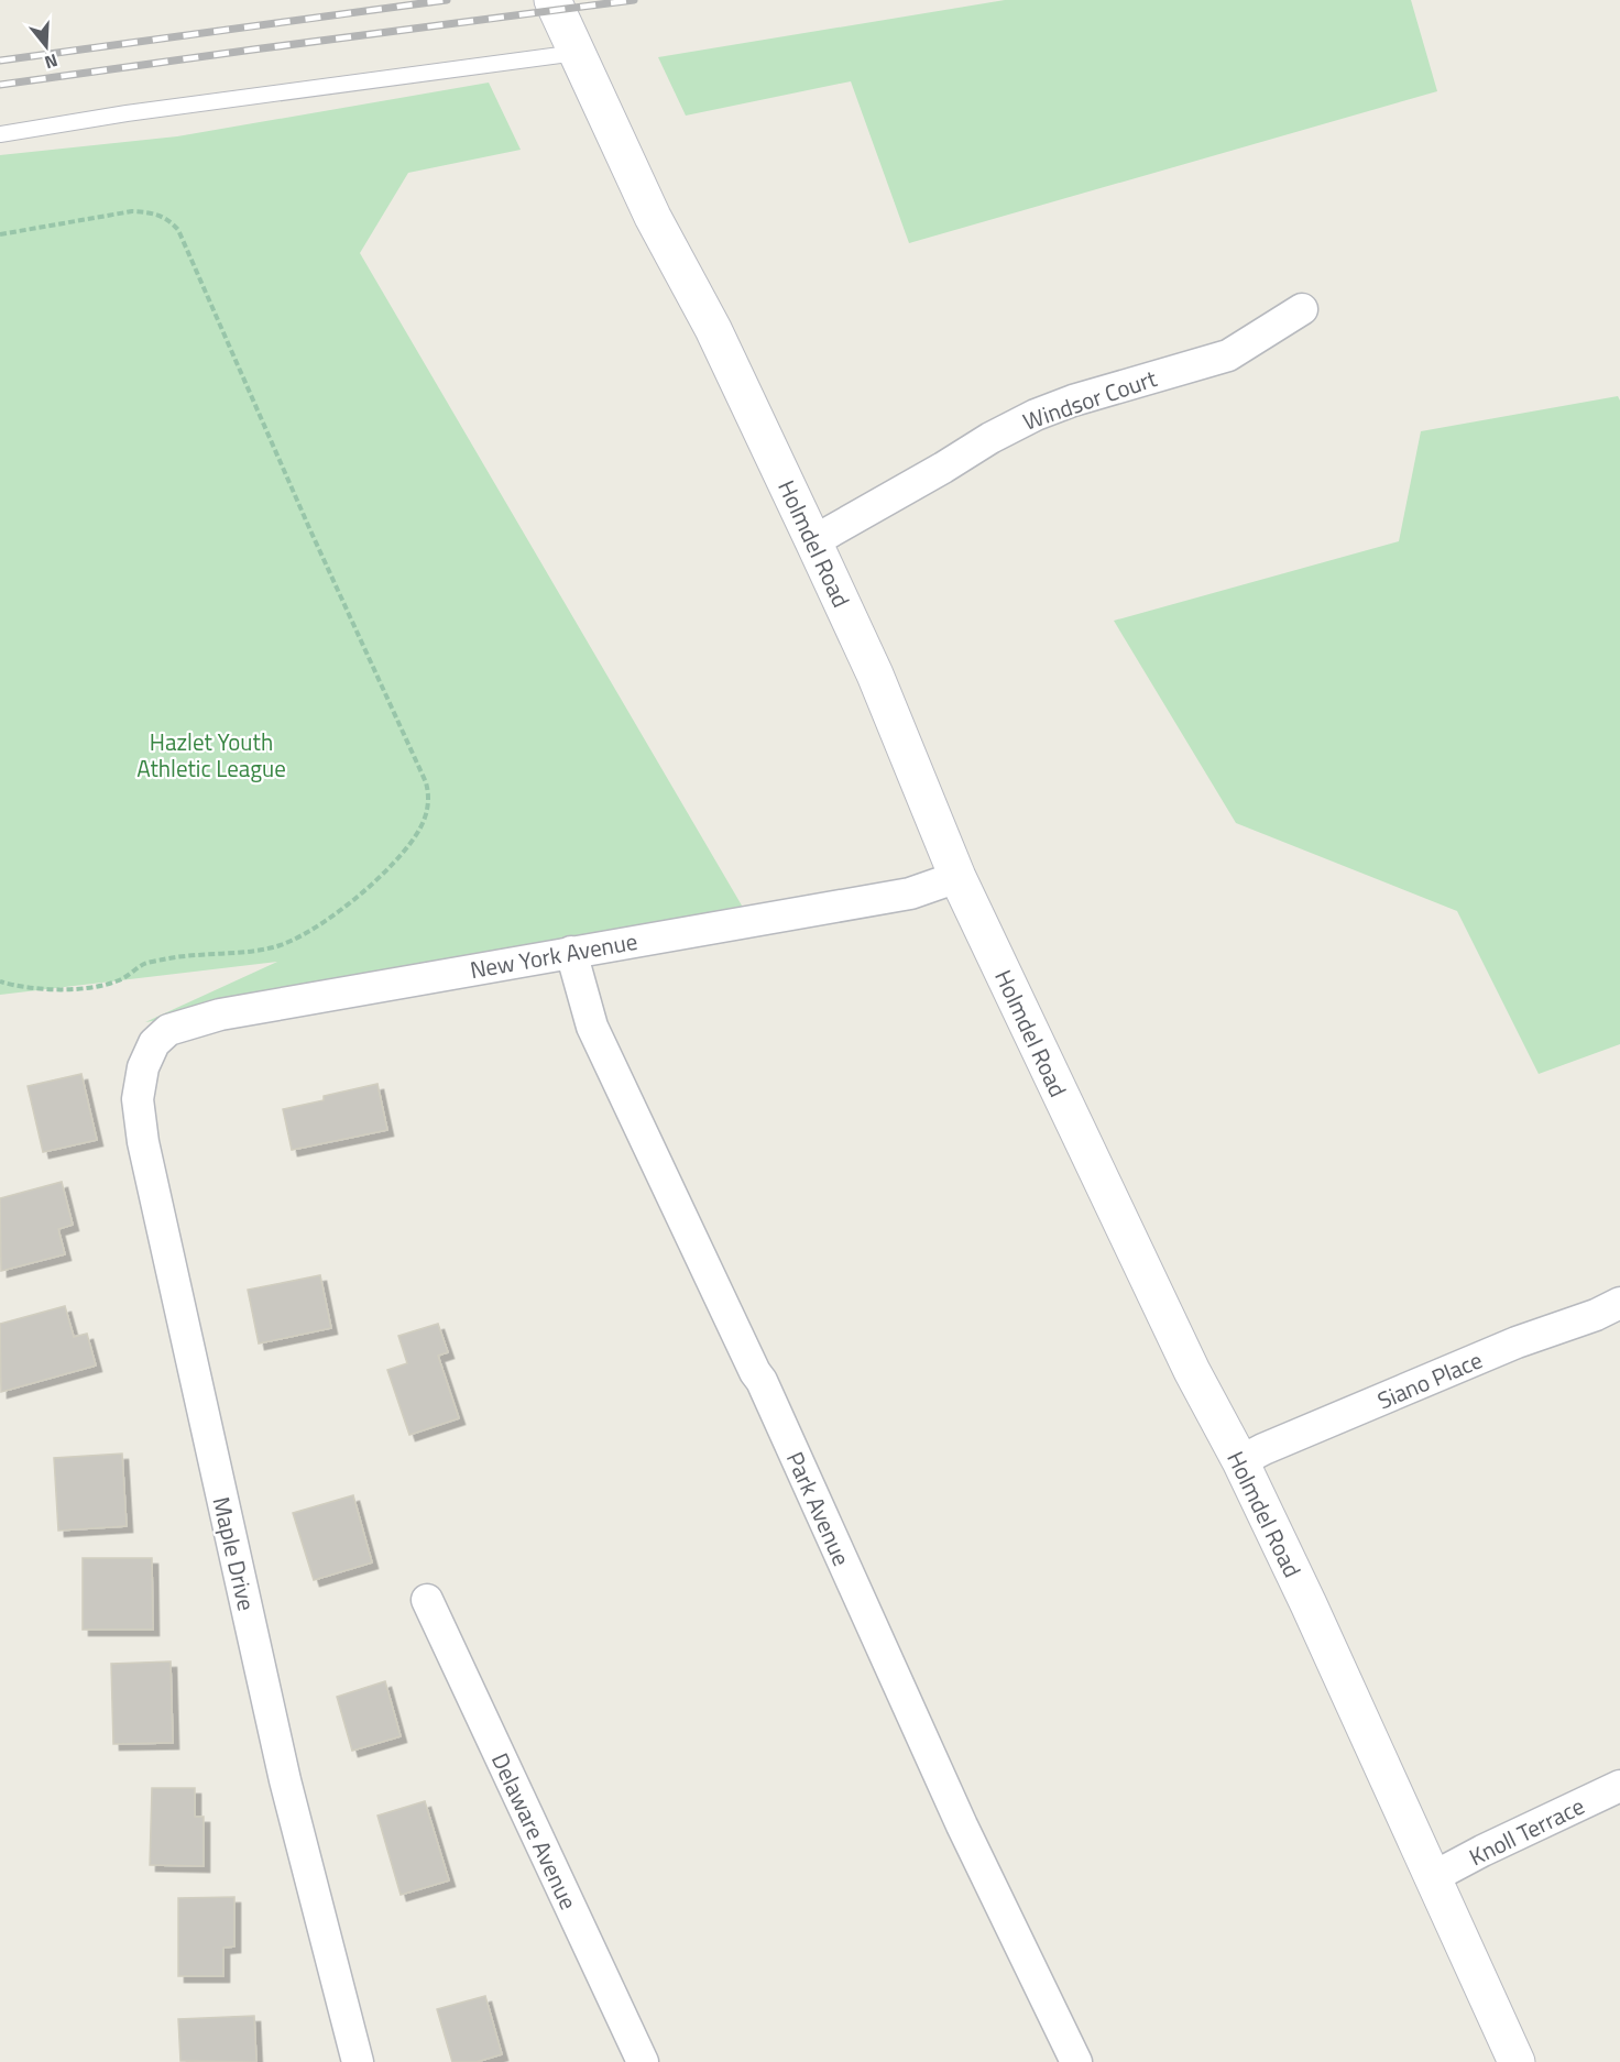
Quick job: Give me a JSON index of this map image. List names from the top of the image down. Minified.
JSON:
{"streets":{"main road":["Holmdel Road"],"street":["Windsor Court","New York Avenue","Siano Place","Park Avenue","Maple Drive","Delaware Avenue","Knoll Terrace"]},"crossings":[["Windsor Court","Holmdel Road"],["Holmdel Road","New York Avenue"],["Holmdel Road","Siano Place"],["Holmdel Road","Knoll Terrace"],["New York Avenue","Park Avenue"],["New York Avenue","Maple Drive"]],"parks":["Hazlet Youth Athletic League"],"north":"bottom"}
